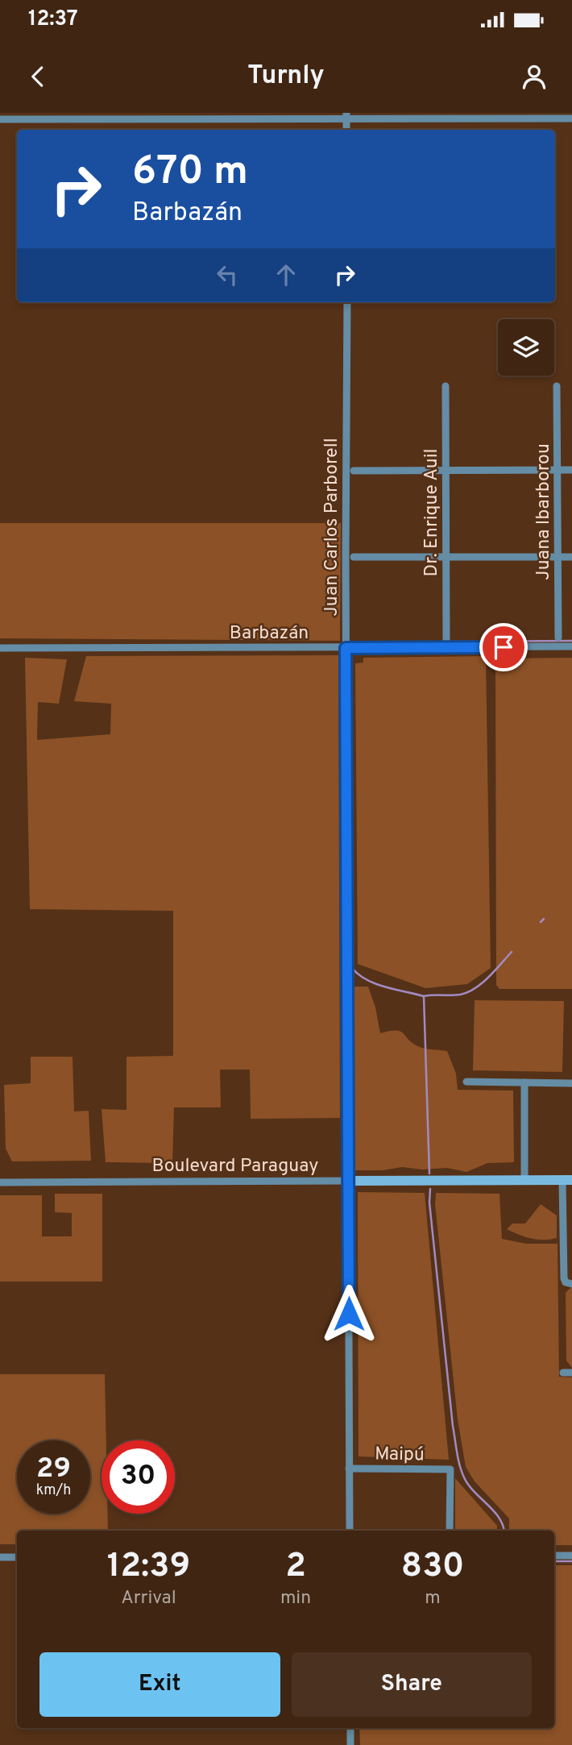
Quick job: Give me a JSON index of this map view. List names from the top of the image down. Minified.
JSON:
{"streets":{"street":["Juana Ibarborou","Dr. Enrique Auil","Juan Carlos Parborell","Barbazán","Boulevard Paraguay","Maipú"]},"crossings":[["Juan Carlos Parborell","Barbazán"],["Juan Carlos Parborell","Boulevard Paraguay"],["Juan Carlos Parborell","Maipú"]],"page":{"status":"12:37","header":"Turnly","turn":["670 m","Barbazán"],"speed":"29 km/h","limit":"30","eta":["12:39","Arrival","2","min","830","m"],"buttons":["Exit","Share"]}}
